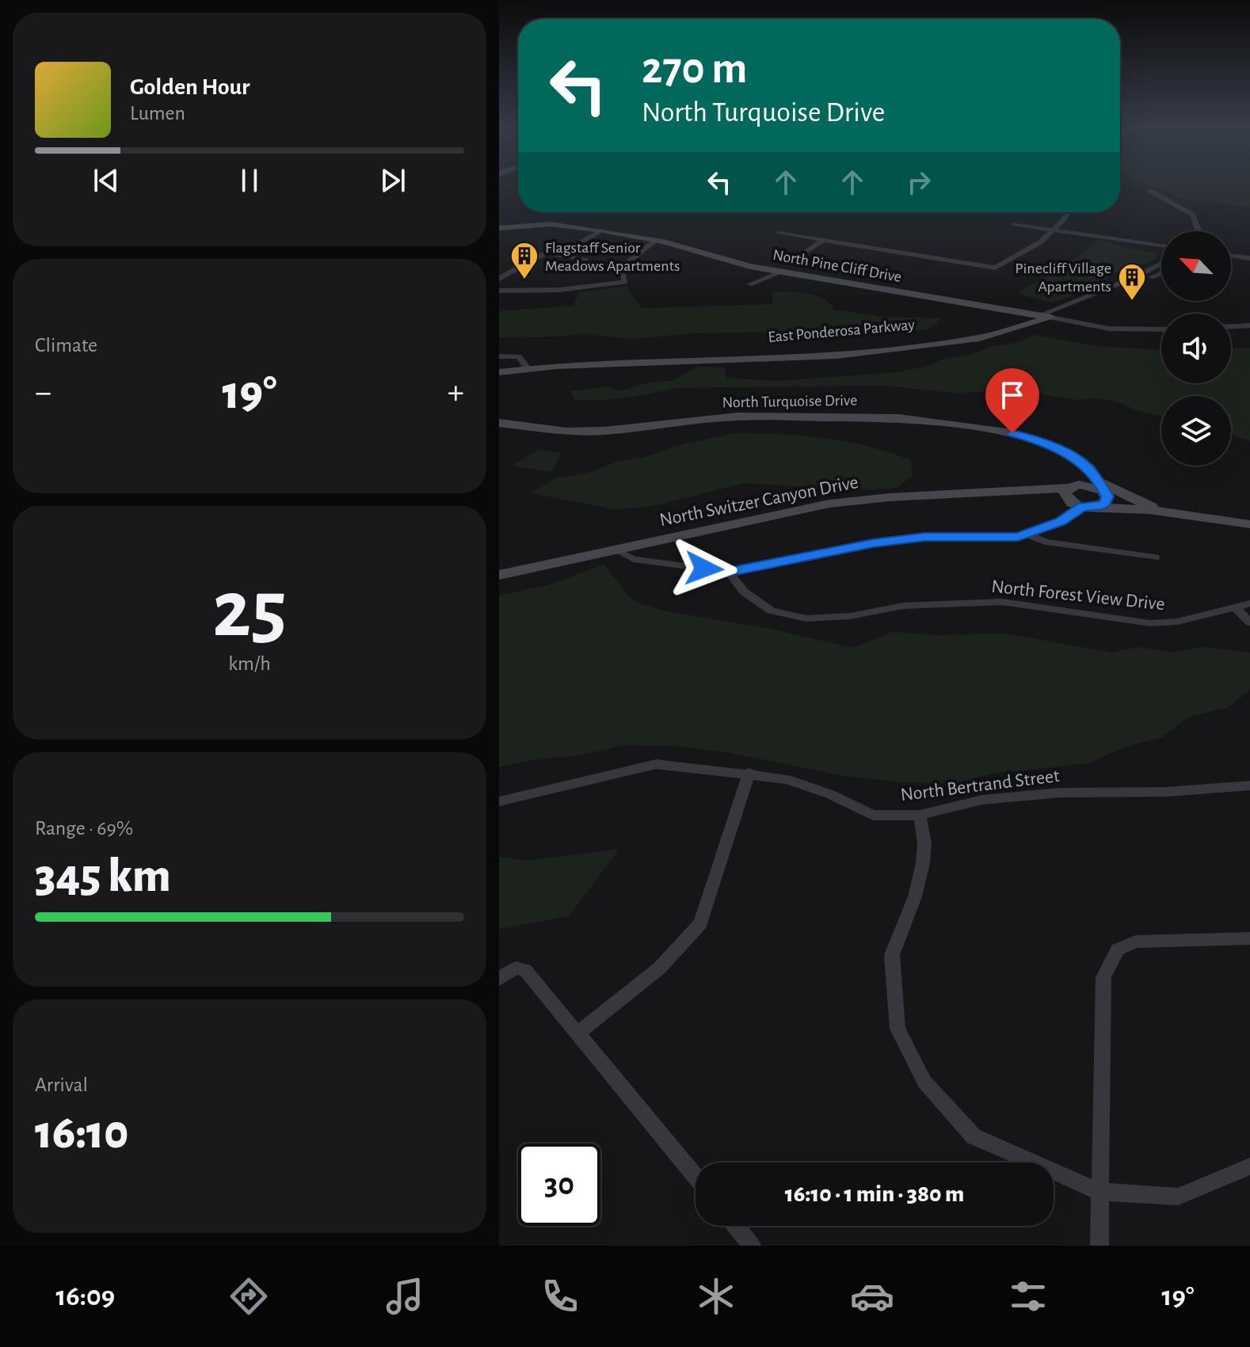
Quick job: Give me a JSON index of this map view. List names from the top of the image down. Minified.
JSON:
{"streets":{"street":["North Pine Cliff Drive","East Ponderosa Parkway","North Turquoise Drive","North Switzer Canyon Drive","North Forest View Drive","North Bertrand Street"]},"crossings":[["North Pine Cliff Drive","East Ponderosa Parkway"]],"places":{"building":["Flagstaff Senior Meadows Apartments","Pinecliff Village Apartments"]},"north":"top left","page":{"turn":["270 m","North Turquoise Drive"],"song":["Golden Hour","Lumen"],"tile":["Climate",["25","km/h"],["Range · 69%","345 km"],["Arrival","16:10"]],"heat":["−","19°","+"],"limit":"30","trip":"16:10 · 1 min · 380 m","tabs":["16:09","19°"]}}
